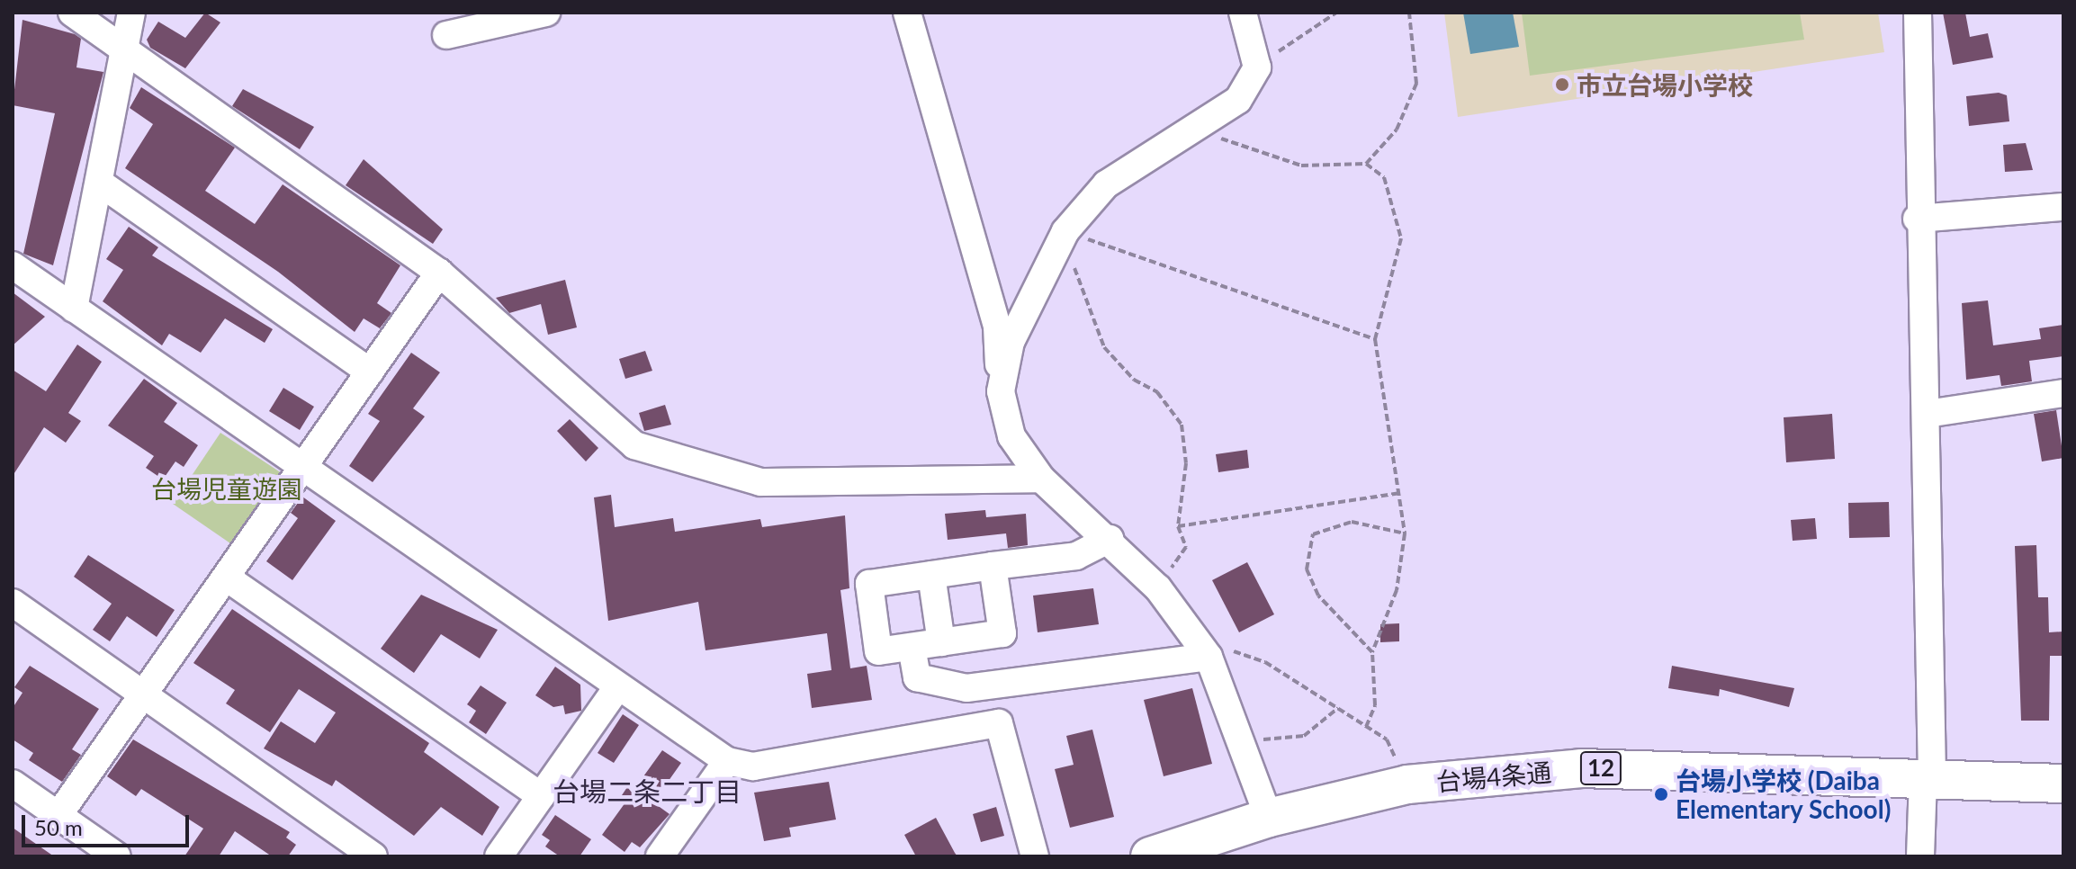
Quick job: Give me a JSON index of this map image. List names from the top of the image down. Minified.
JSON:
{"streets":{"highway":["12","台場4条通"]},"districts":["台場二条二丁目"],"parks":["台場児童遊園"],"places":["市立台場小学校","台場小学校 (Daiba Elementary School)"],"scale_bar":"50 m"}
